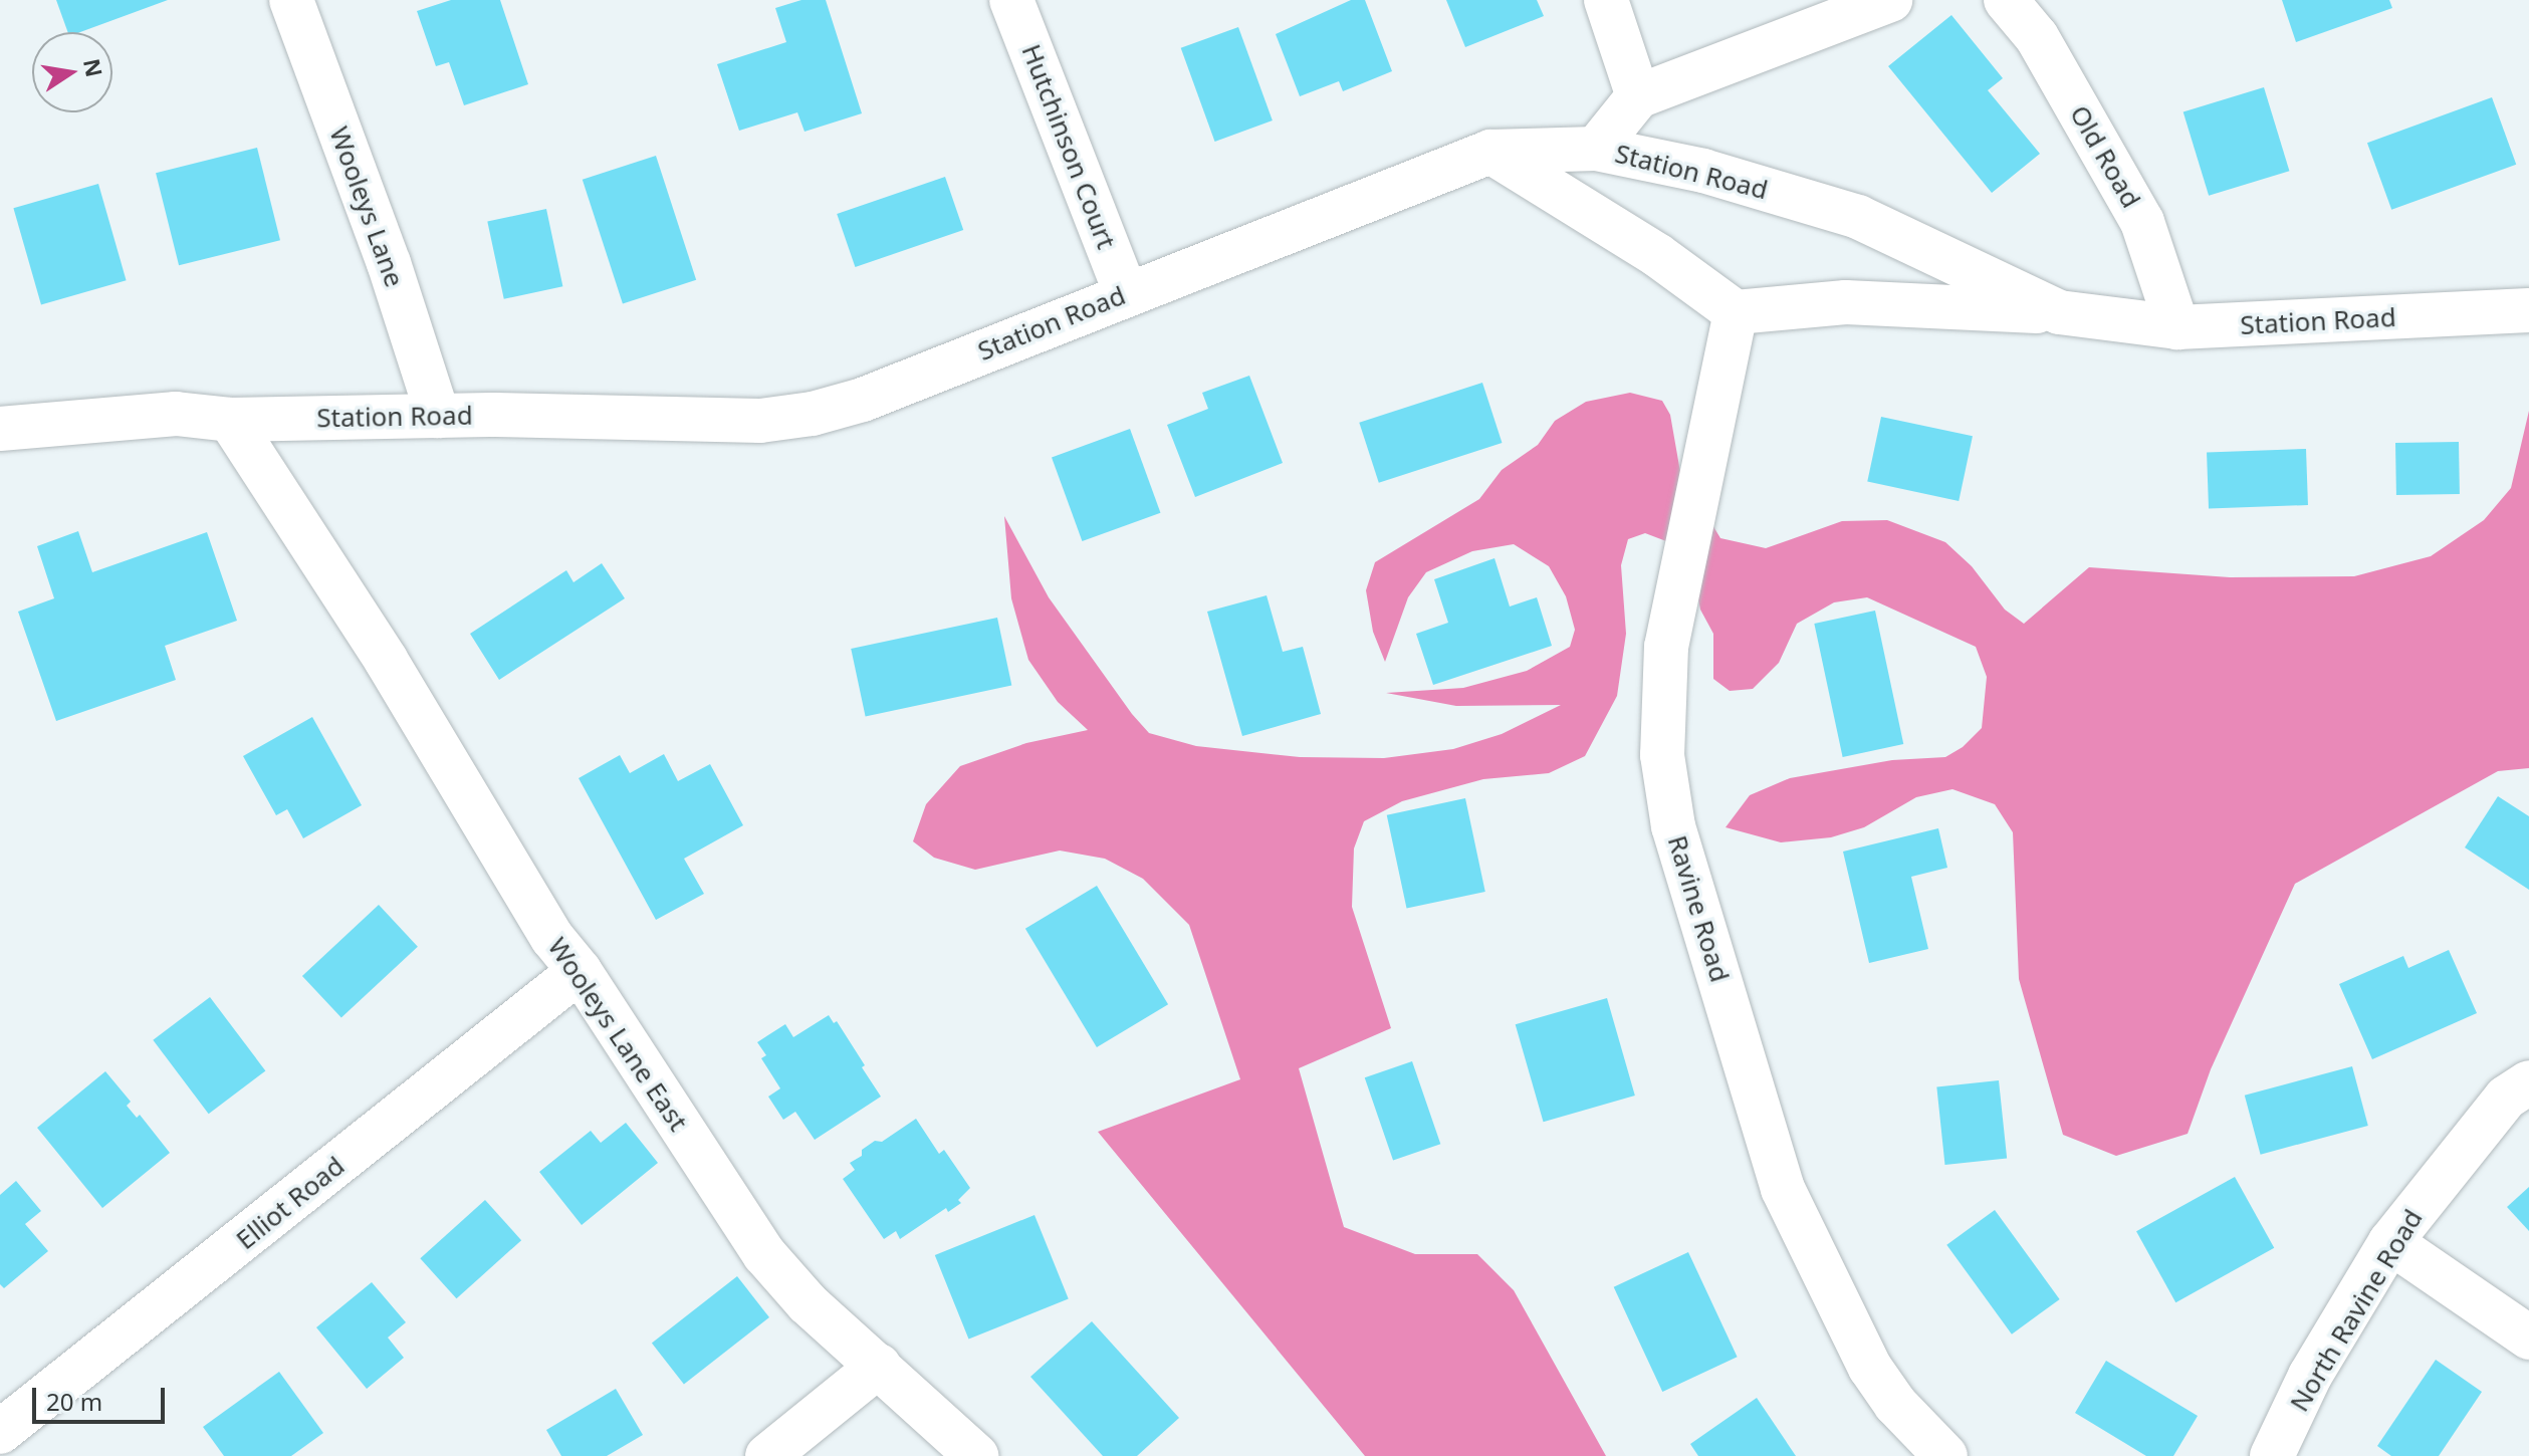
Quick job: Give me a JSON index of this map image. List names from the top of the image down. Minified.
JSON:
{"streets":{"street":["Hutchinson Court","Old Road","Station Road","Wooleys Lane","Ravine Road","Wooleys Lane East","Elliot Road","North Ravine Road"]},"crossings":[["Hutchinson Court","Station Road"],["Old Road","Station Road"],["Station Road","Wooleys Lane"],["Station Road","Ravine Road"],["Station Road","Wooleys Lane East"],["Wooleys Lane East","Elliot Road"]],"scale_bar":"20 m","north":"right"}
